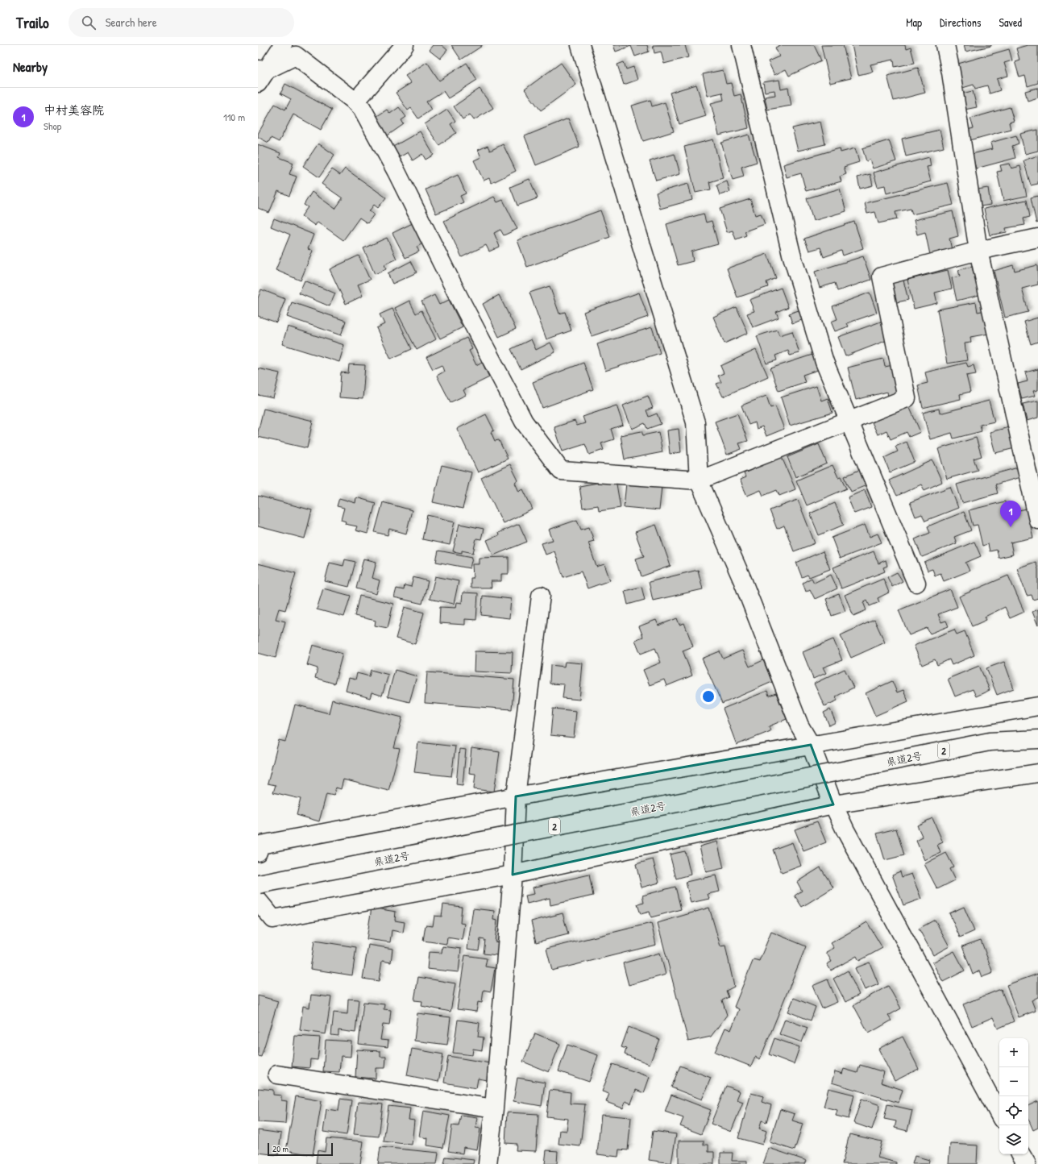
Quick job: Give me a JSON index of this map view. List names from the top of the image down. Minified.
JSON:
{"streets":{"street":["2","県道2号"]},"scale_bar":"20 m","page":{"header":"Trailo","search":"Search here","nav":["Map","Directions","Saved"],"heading":"Nearby","list":[{"mark":"1","name":"中村美容院","note":"Shop","value":"110 m"}],"pins":"1","map_buttons":["+","−"],"scale":"20 m"}}
